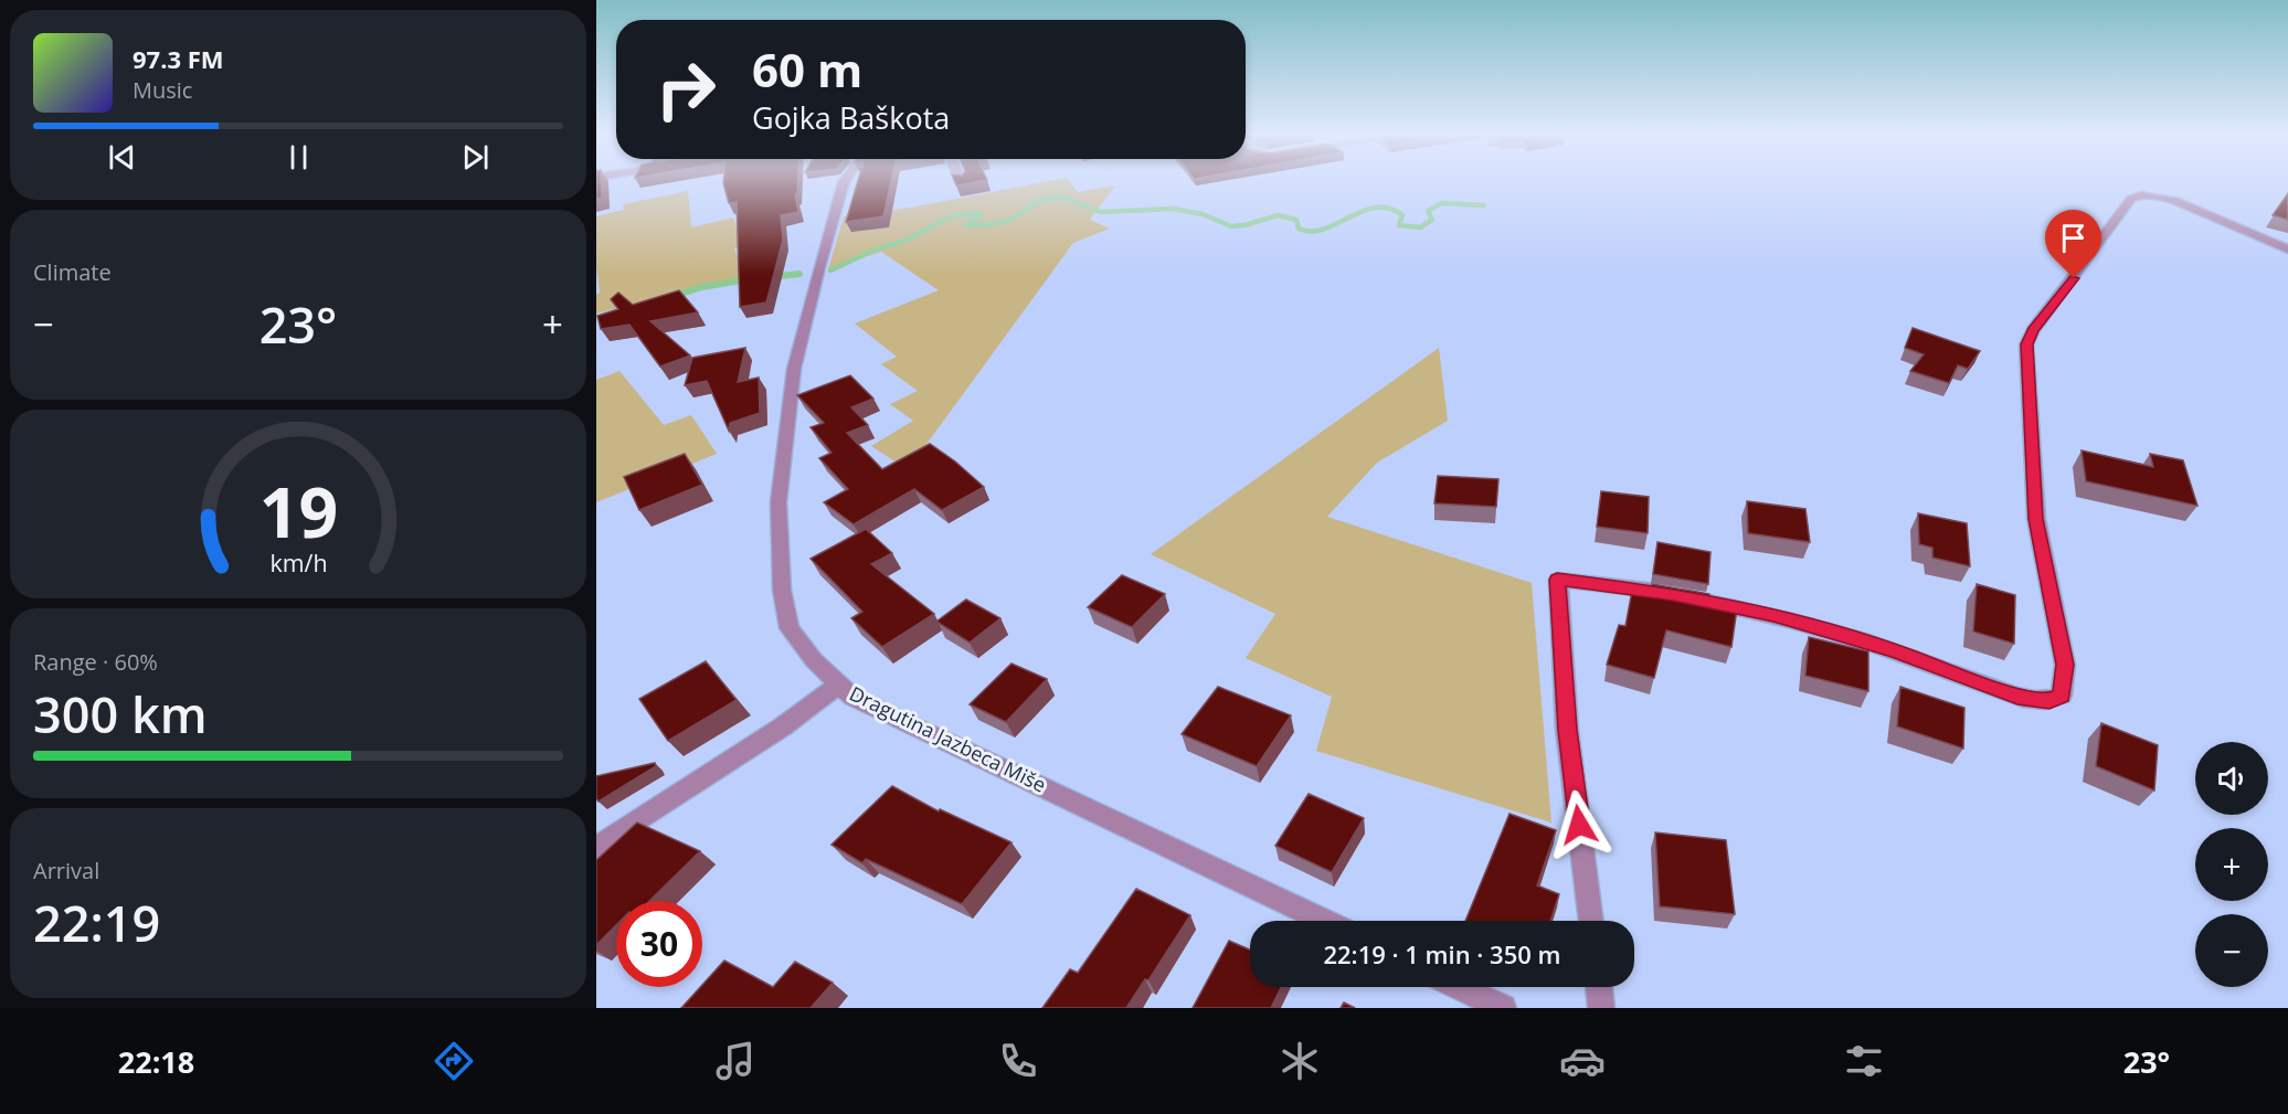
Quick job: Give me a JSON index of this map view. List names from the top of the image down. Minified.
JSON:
{"streets":{"street":["Dragutina Jazbeca Miše"]},"page":{"turn":["60 m","Gojka Baškota"],"song":["97.3 FM","Music"],"tile":["Climate",["Range · 60%","300 km"],["Arrival","22:19"]],"heat":["−","23°","+"],"map_buttons":["+","−"],"limit":"30","trip":"22:19 · 1 min · 350 m","tabs":["22:18","23°"],"gauge":["19","km/h"]}}
